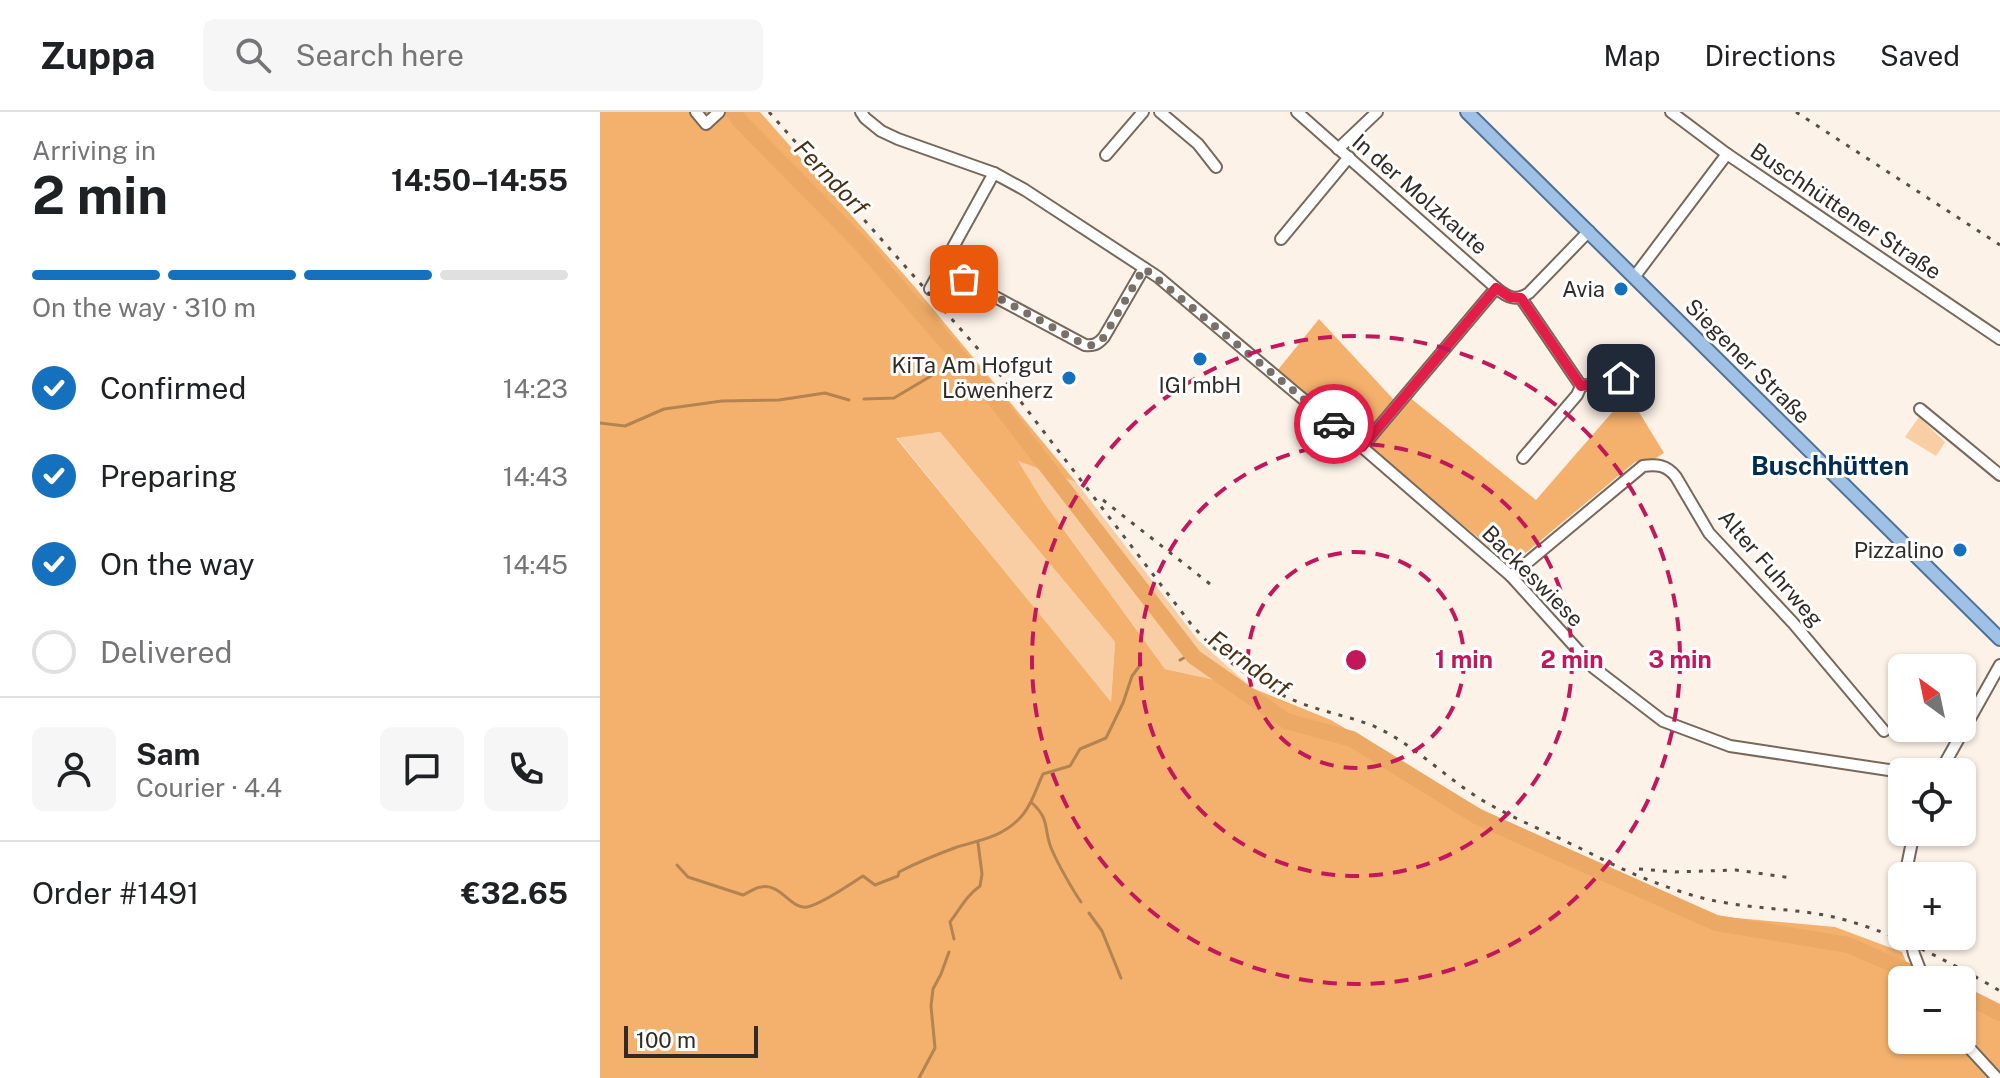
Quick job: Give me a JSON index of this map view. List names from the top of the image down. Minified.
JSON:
{"streets":{"main road":["Siegener Straße"],"street":["In der Molzkaute","Buschhüttener Straße","Alter Fuhrweg","Backeswiese"]},"crossings":[["Alter Fuhrweg","Backeswiese"]],"districts":["Buschhütten"],"water":["Ferndorf"],"places":["Avia","IGI mbH","KiTa Am Hofgut Löwenherz","Pizzalino"],"scale_bar":"100 m","north":"top left","page":{"header":"Zuppa","search":"Search here","nav":["Map","Directions","Saved"],"heading":["2 min","Arriving in","14:50–14:55"],"panel":["Sam","Courier · 4.4","Order #1491","€32.65"],"bar":"On the way · 310 m","list":[["Confirmed","14:23"],["Preparing","14:43"],["On the way","14:45"],"Delivered"],"map_buttons":["+","−"],"scale":"100 m"},"rings":["1 min","2 min","3 min"]}
